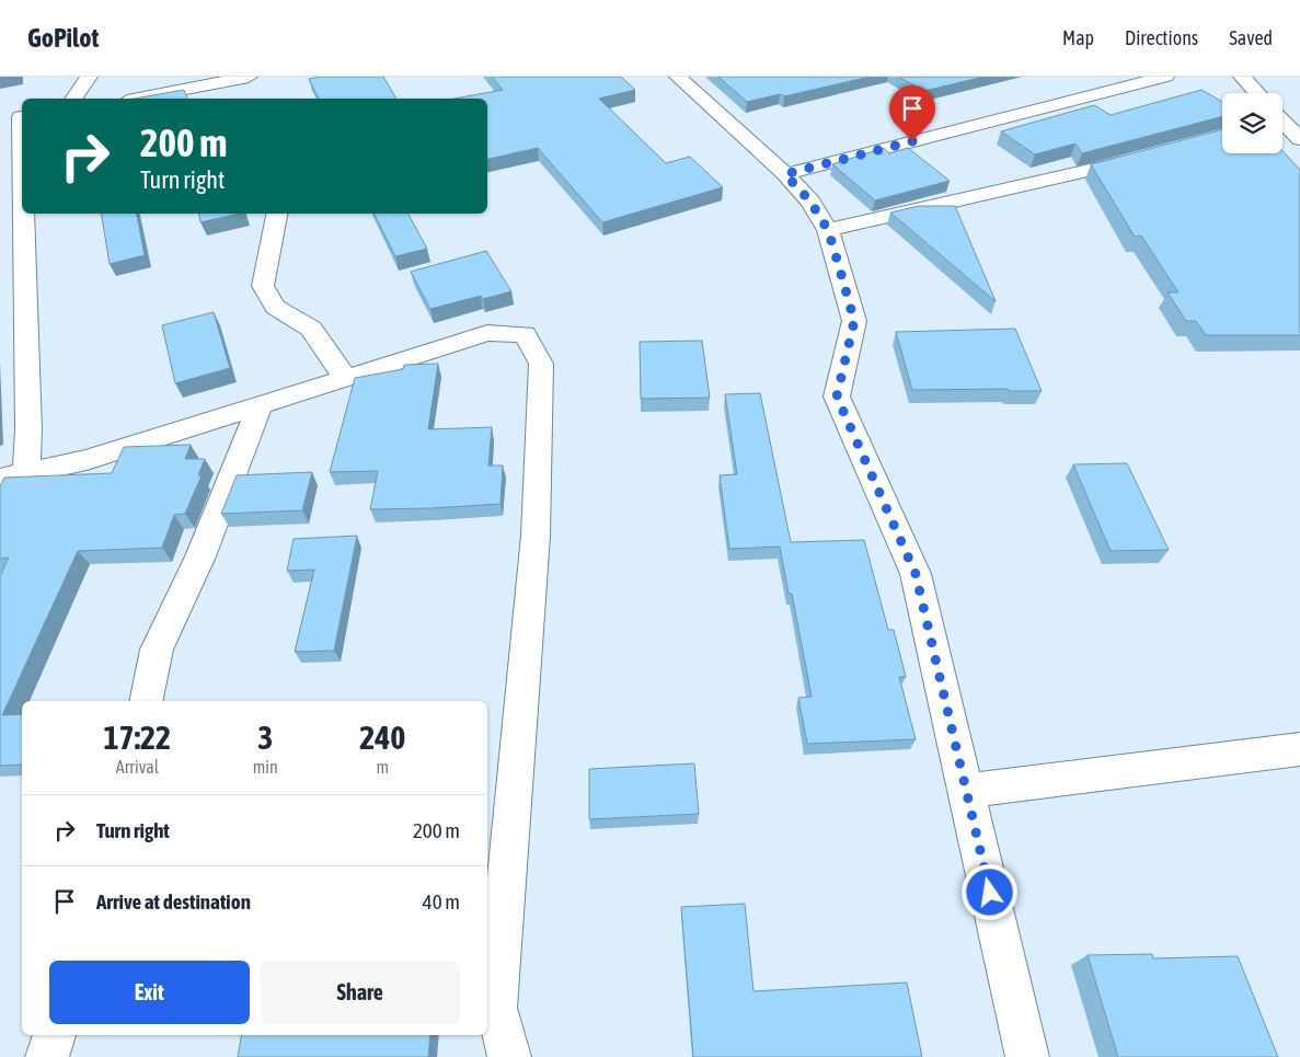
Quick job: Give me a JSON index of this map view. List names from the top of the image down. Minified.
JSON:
{"page":{"header":"GoPilot","nav":["Map","Directions","Saved"],"turn":["200 m","Turn right"],"eta":["17:22","Arrival","3","min","240","m"],"list":[{"name":"Turn right","value":"200 m"},{"name":"Arrive at destination","value":"40 m"}],"buttons":["Exit","Share"]}}
